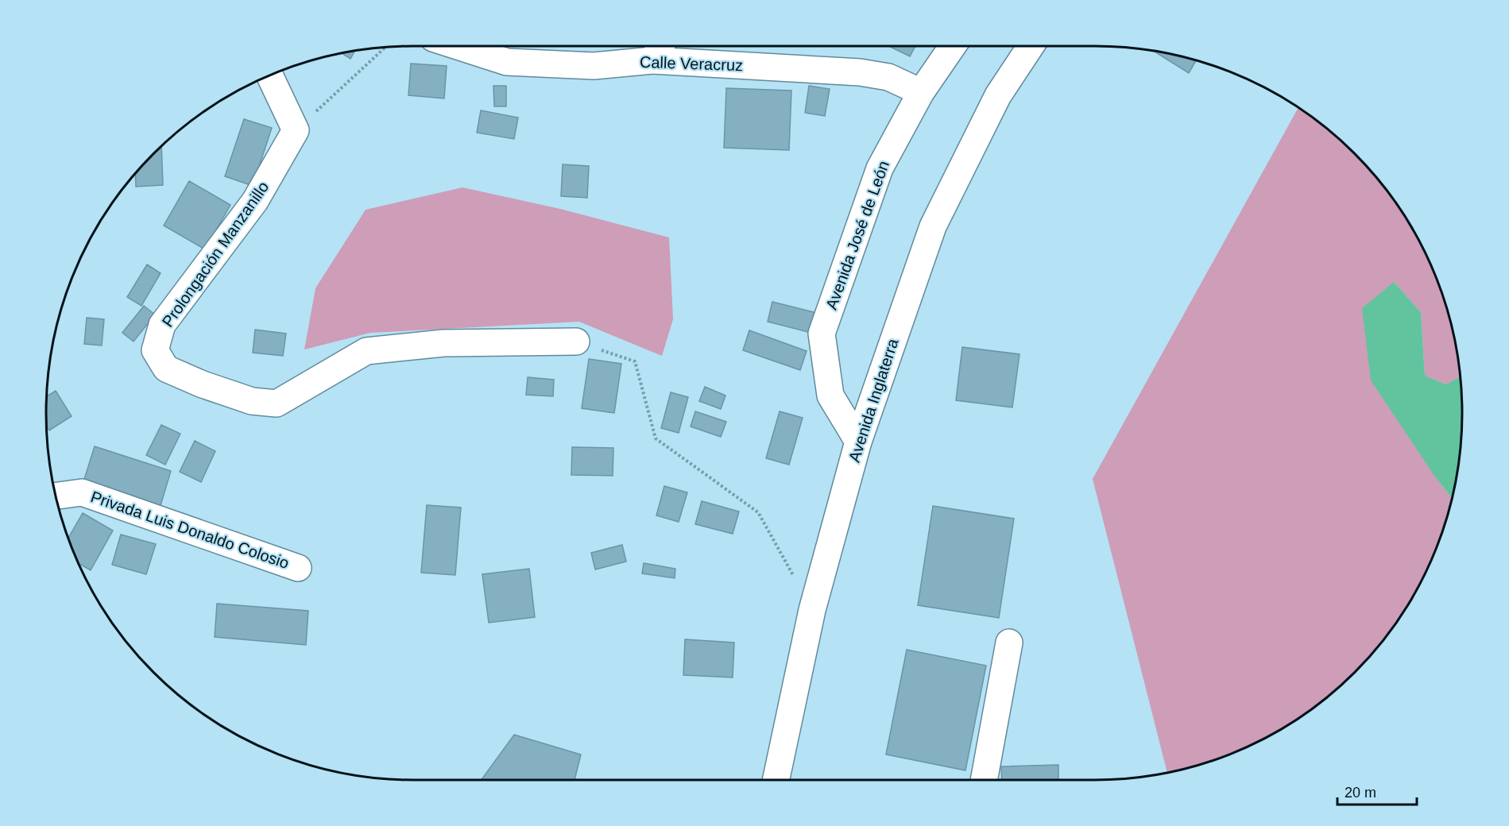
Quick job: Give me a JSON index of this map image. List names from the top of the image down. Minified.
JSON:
{"streets":{"street":["Calle Veracruz","Avenida José de León","Prolongación Manzanillo","Avenida Inglaterra","Privada Luis Donaldo Colosio"]},"crossings":[["Calle Veracruz","Avenida José de León"],["Avenida José de León","Avenida Inglaterra"]],"scale_bar":"20 m"}
